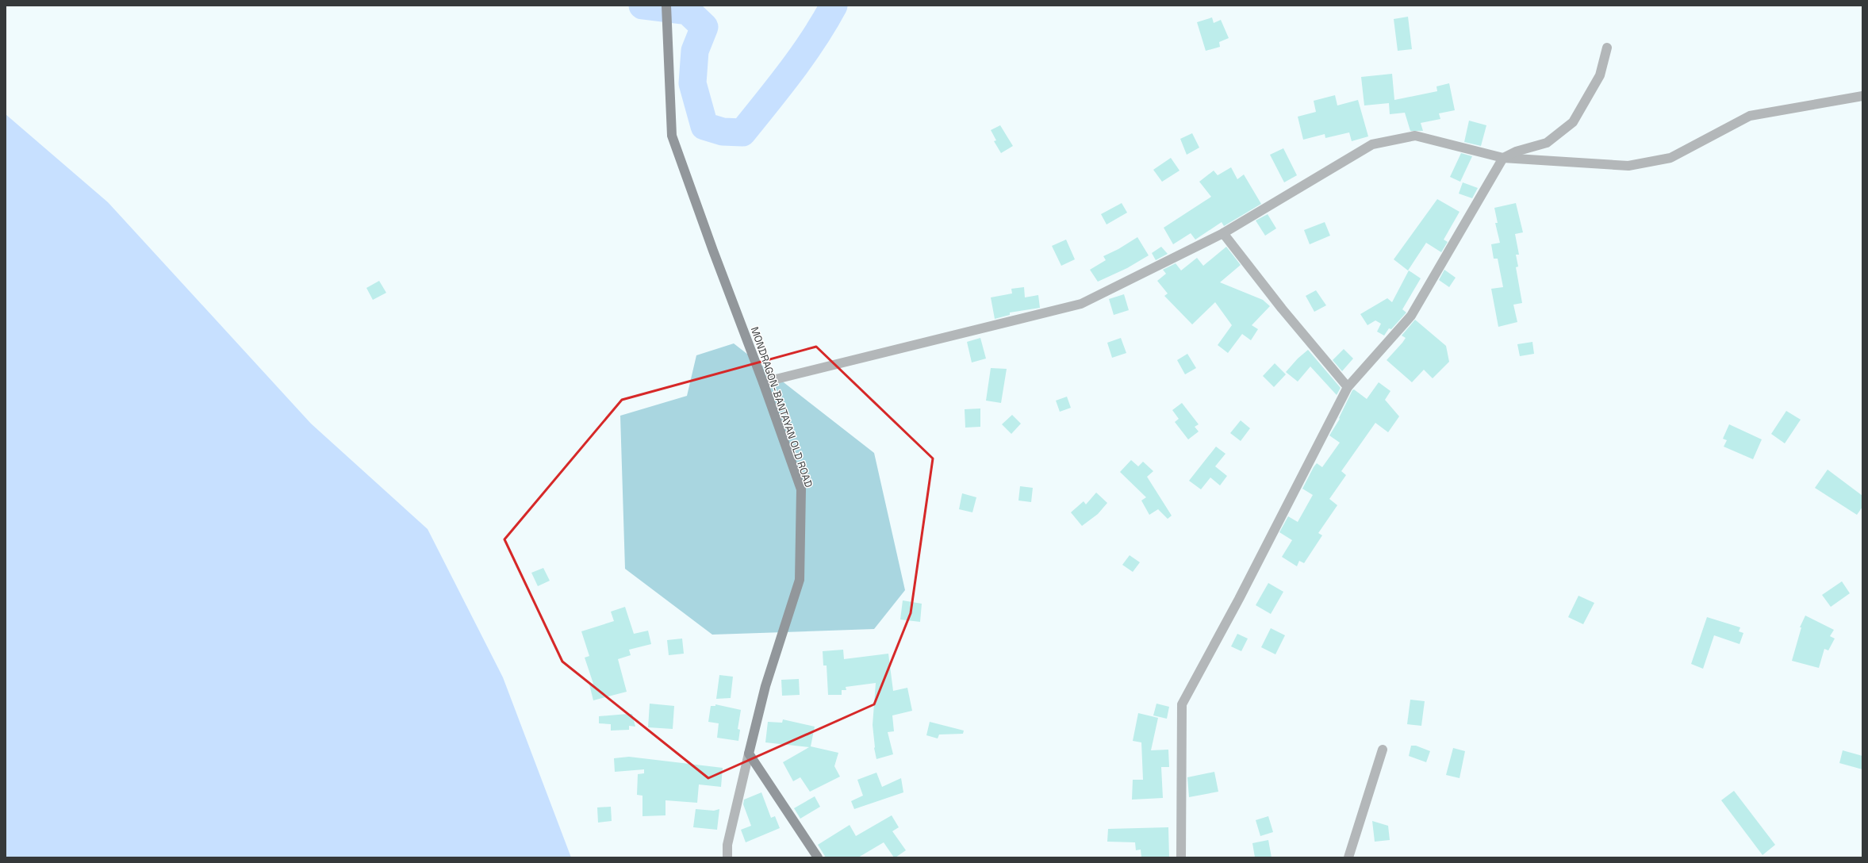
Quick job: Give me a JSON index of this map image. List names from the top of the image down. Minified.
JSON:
{"streets":{"street":["MONDRAGON-BANTAYAN OLD ROAD"]}}
